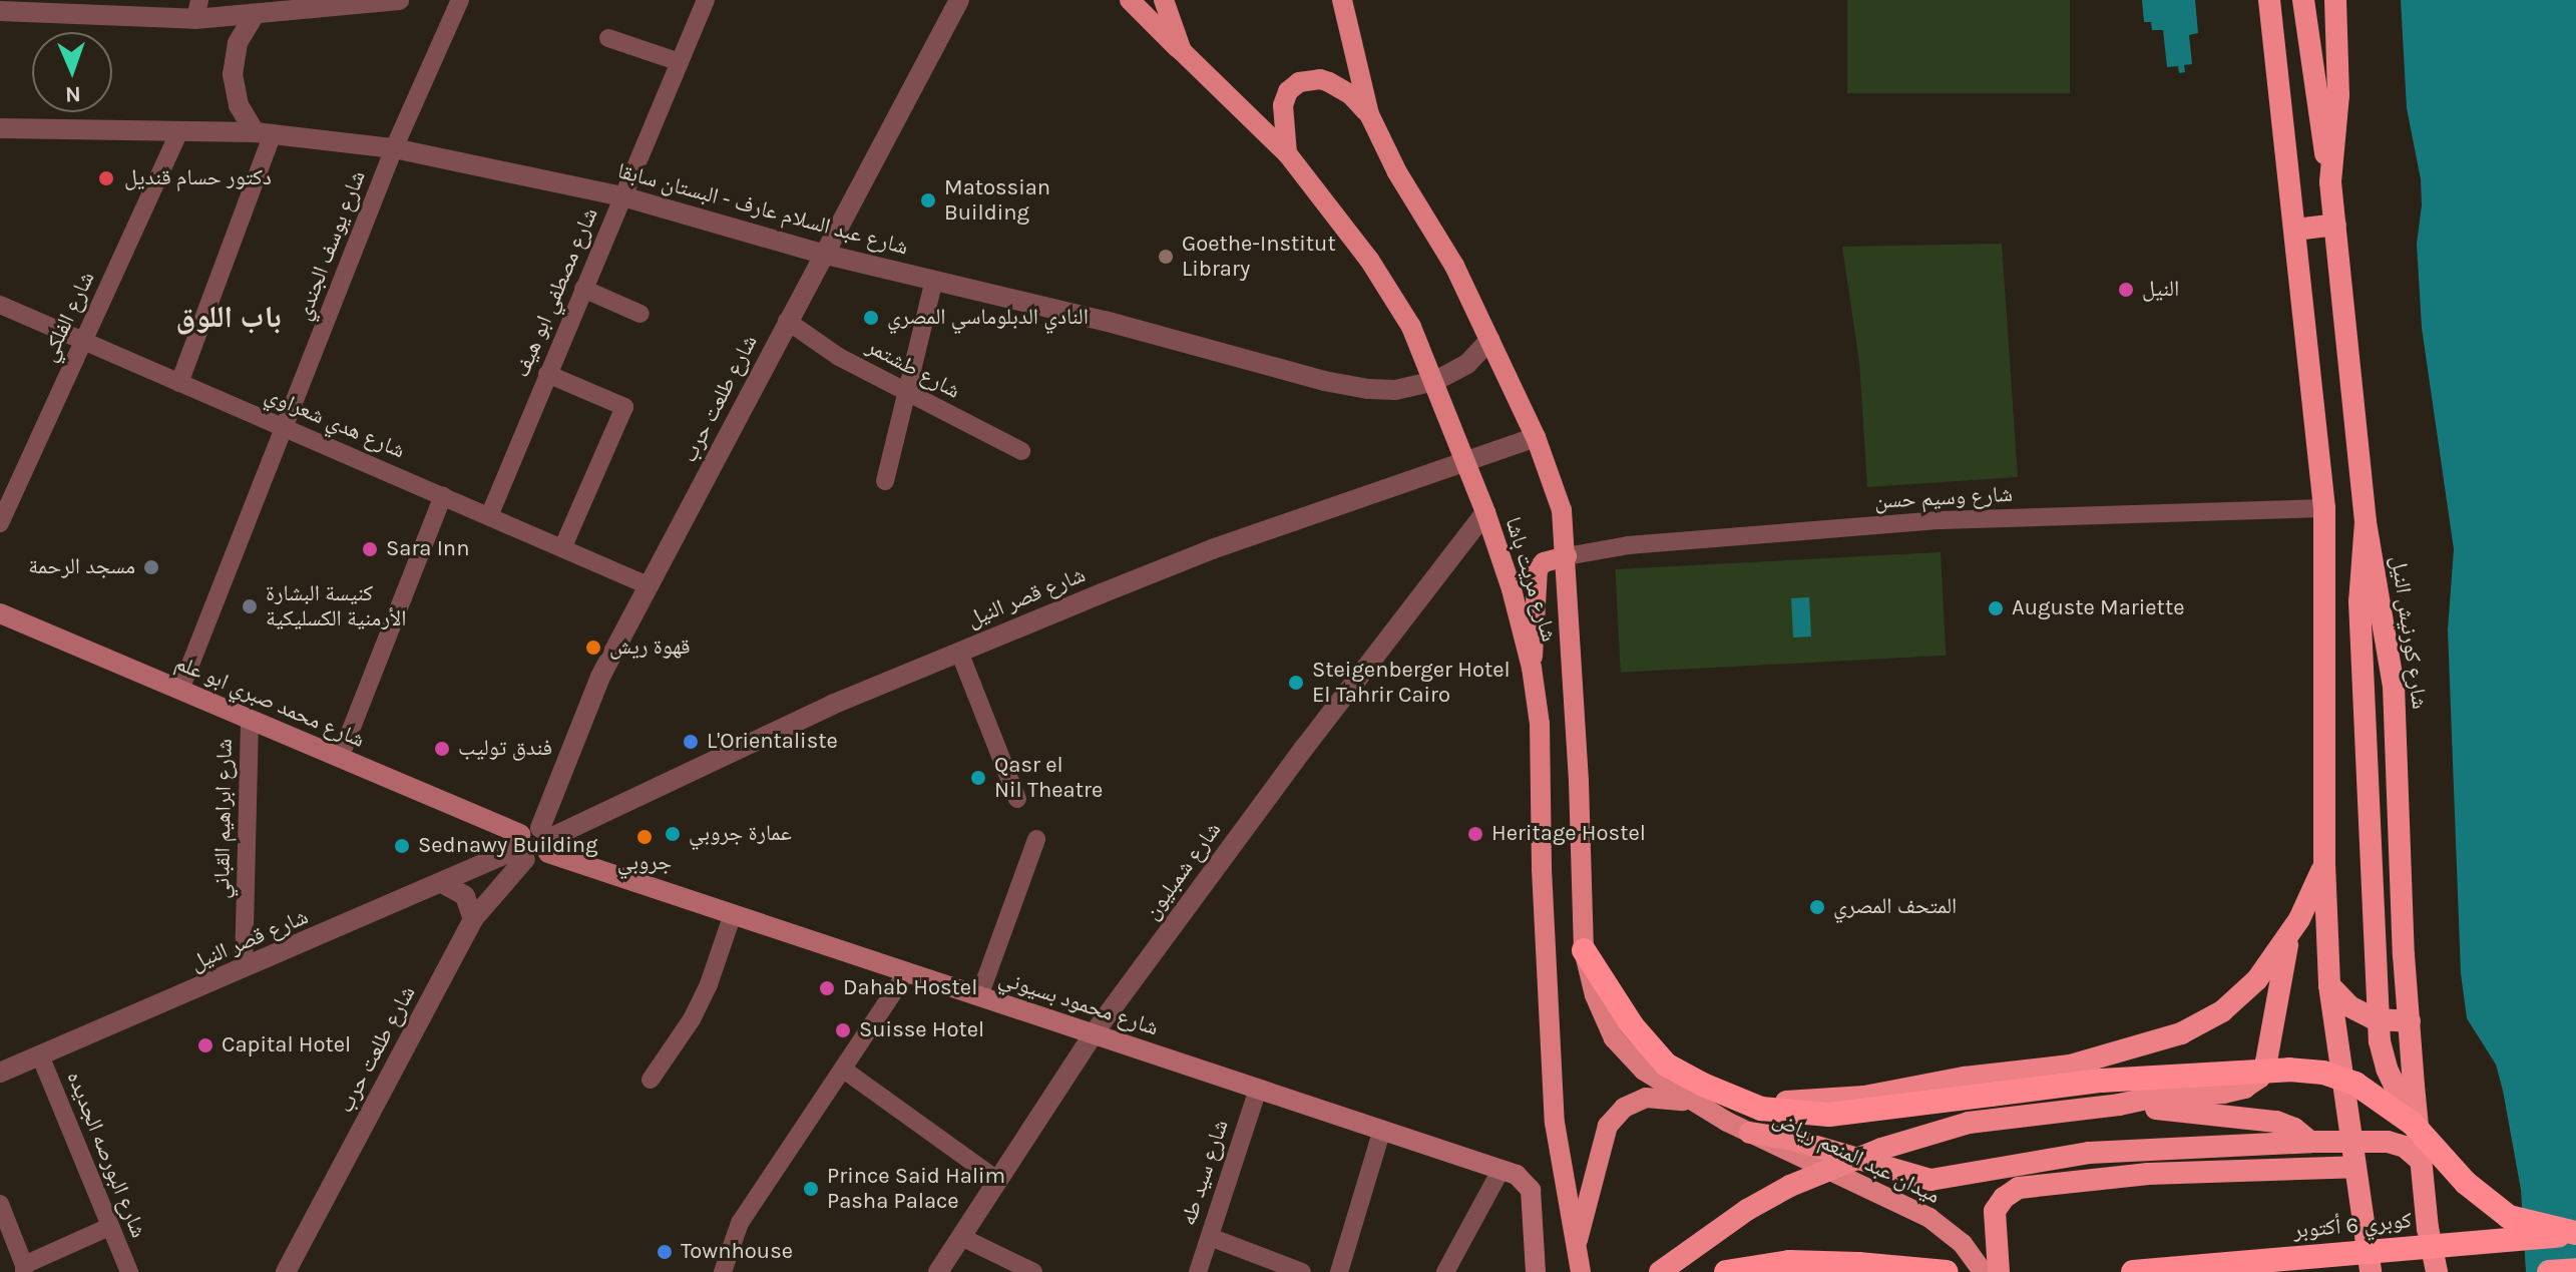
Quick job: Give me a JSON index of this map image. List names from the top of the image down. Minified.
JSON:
{"streets":{"highway":["شارع كورنيش النيل","كوبري 6 أكتوبر"],"main road":["شارع مريت باشا","شارع محمد صبري ابو علم","شارع محمود بسيوني","ميدان عبد المنعم رياض"],"street":["شارع عبد السلام عارف - البستان سابقا","شارع يوسف الجندي","شارع مصطفي ابو هيف","شارع الفلكي","شارع طشتمر","شارع طلعت حرب","شارع هدي شعراوي","شارع وسيم حسن","شارع قصر النيل","شارع ابراهيم القباني","شارع شمبليون","شارع البورصه الجديده","شارع سيد طه"]},"crossings":[["شارع عبد السلام عارف - البستان سابقا","شارع يوسف الجندي"],["شارع عبد السلام عارف - البستان سابقا","شارع مصطفي ابو هيف"],["شارع عبد السلام عارف - البستان سابقا","شارع الفلكي"],["شارع عبد السلام عارف - البستان سابقا","شارع طلعت حرب"],["شارع عبد السلام عارف - البستان سابقا","شارع مريت باشا"],["شارع يوسف الجندي","شارع هدي شعراوي"],["شارع يوسف الجندي","شارع محمد صبري ابو علم"],["شارع مصطفي ابو هيف","شارع هدي شعراوي"],["شارع الفلكي","شارع هدي شعراوي"],["شارع طشتمر","شارع طلعت حرب"],["شارع طلعت حرب","شارع هدي شعراوي"],["شارع طلعت حرب","شارع قصر النيل"],["شارع طلعت حرب","شارع محمد صبري ابو علم"],["شارع طلعت حرب","شارع محمود بسيوني"],["شارع وسيم حسن","شارع مريت باشا"],["شارع مريت باشا","شارع قصر النيل"],["شارع مريت باشا","شارع شمبليون"],["شارع مريت باشا","ميدان عبد المنعم رياض"],["شارع قصر النيل","شارع محمد صبري ابو علم"],["شارع قصر النيل","شارع ابراهيم القباني"],["شارع قصر النيل","شارع محمود بسيوني"],["شارع قصر النيل","شارع البورصه الجديده"],["شارع محمد صبري ابو علم","شارع ابراهيم القباني"],["شارع محمد صبري ابو علم","شارع محمود بسيوني"],["شارع شمبليون","شارع محمود بسيوني"],["شارع محمود بسيوني","شارع سيد طه"]],"districts":["باب اللوق"],"places":["دكتور حسام قنديل","Matossian Building","Goethe-Institut Library","النيل","النادي الدبلوماسي المصري","Sara Inn","مسجد الرحمة","كنيسة البشارة الأرمنية الكسليكية","Auguste Mariette","قهوة ريش","Steigenberger Hotel El Tahrir Cairo","L'Orientaliste","فندق توليب","Qasr el Nil Theatre","عمارة جروبي","Heritage Hostel","جروبي","Sednawy Building","المتحف المصري","Dahab Hostel","Suisse Hotel","Capital Hotel","Prince Said Halim Pasha Palace","Townhouse"],"north":"bottom"}
